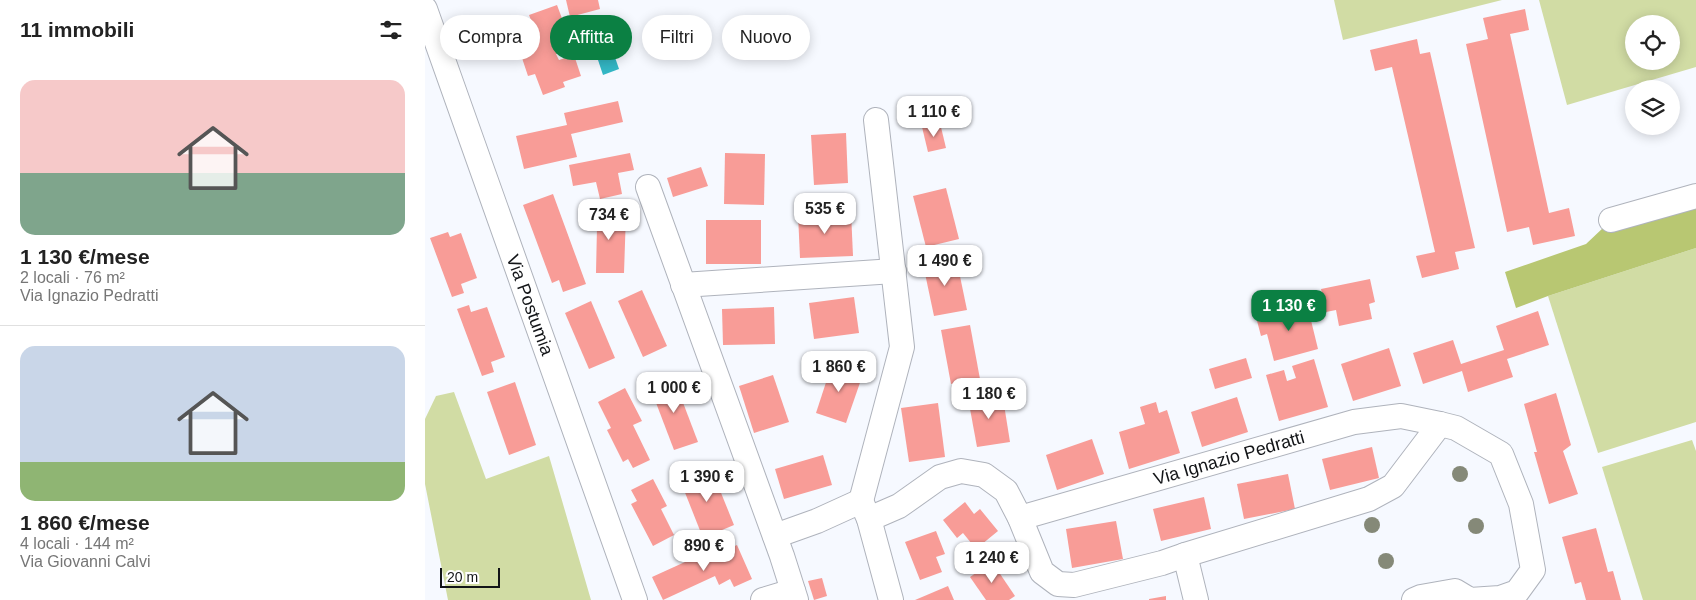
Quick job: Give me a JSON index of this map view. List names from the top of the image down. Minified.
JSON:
{"streets":{"street":["Via Postumia","Via Ignazio Pedratti"]},"scale_bar":"20 m","page":{"heading":"11 immobili","chip":["Compra","Affitta","Filtri","Nuovo"],"list":[{"name":"1 130 €/mese","note":"2 locali · 76 m² · Via Ignazio Pedratti"},{"name":"1 860 €/mese","note":"4 locali · 144 m² · Via Giovanni Calvi"}],"price":["1 110 €","535 €","734 €","1 490 €","1 130 €","1 860 €","1 000 €","1 180 €","1 390 €","890 €","1 240 €"],"scale":"20 m"}}
